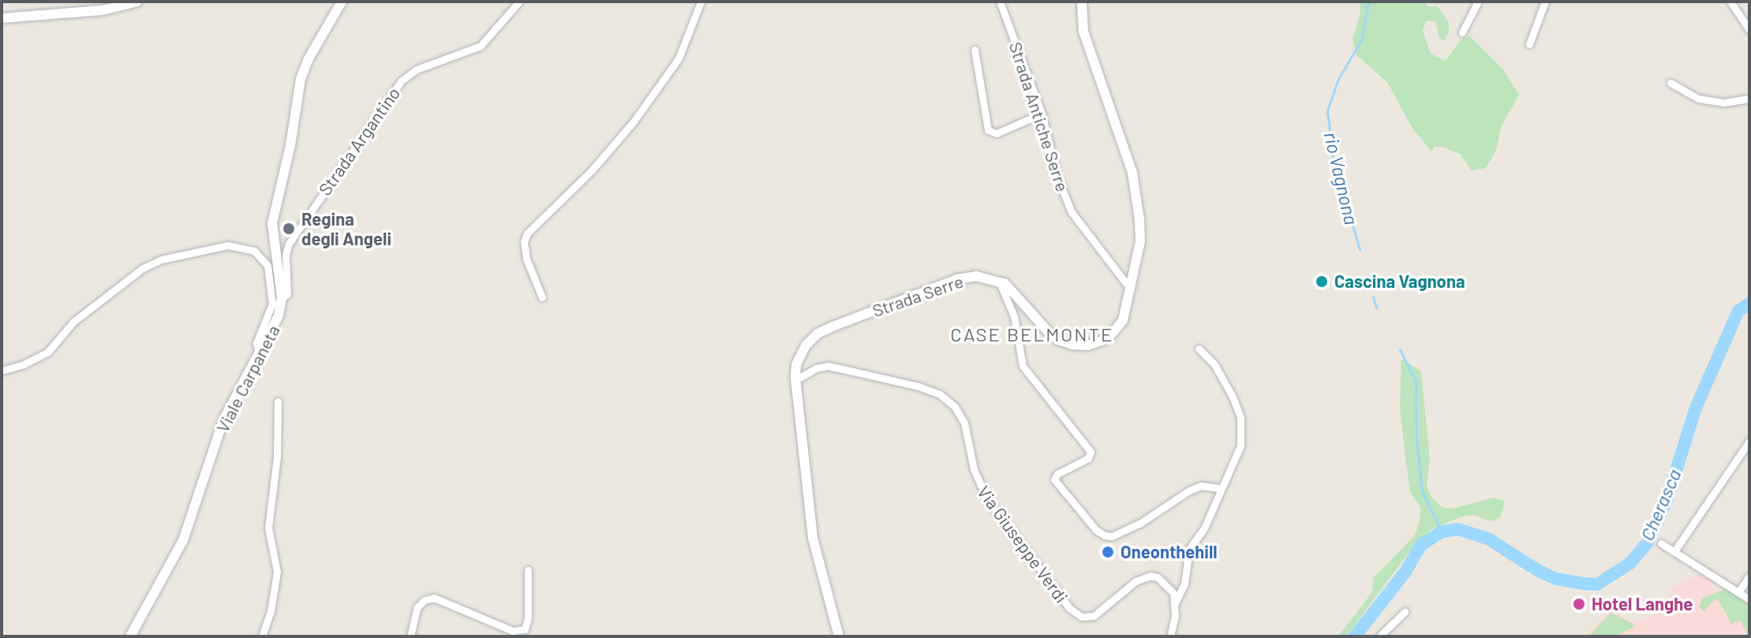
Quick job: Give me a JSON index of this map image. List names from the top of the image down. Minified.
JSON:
{"streets":{"main road":["Strada Serre","Viale Carpaneta"],"street":["Strada Antiche Serre","Strada Argantino","Via Giuseppe Verdi"]},"crossings":[["Strada Argantino","Viale Carpaneta"],["Strada Serre","Via Giuseppe Verdi"]],"districts":["CASE BELMONTE"],"water":["rio Vagnona","Cherasca"],"places":["Regina degli Angeli","Cascina Vagnona","Oneonthehill","Hotel Langhe"]}
